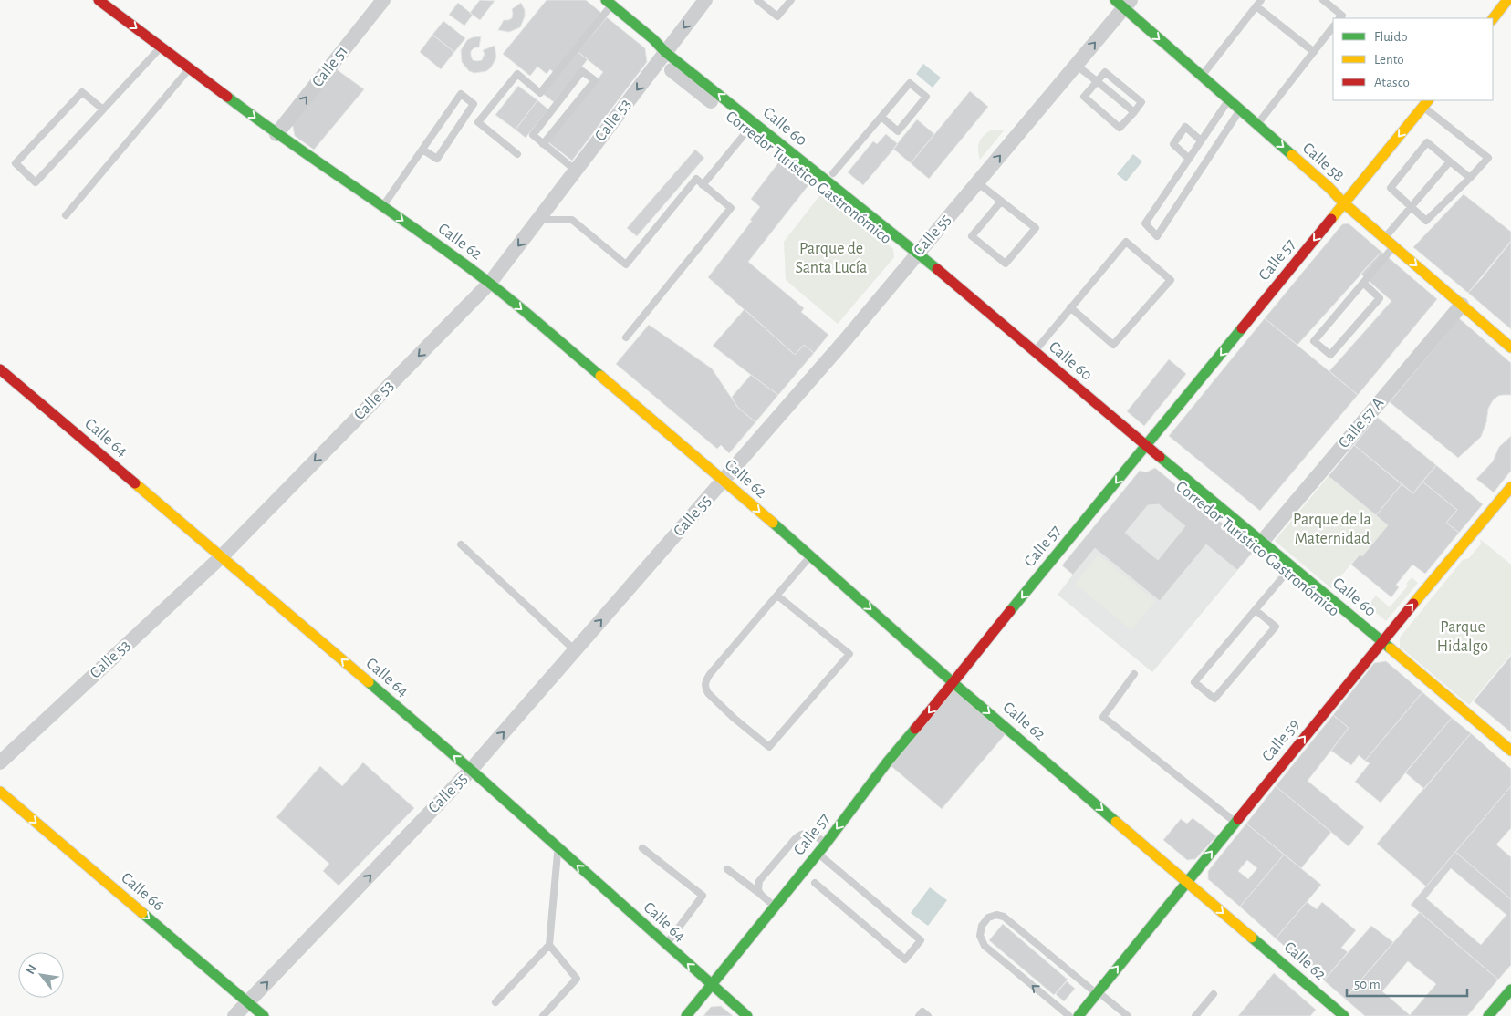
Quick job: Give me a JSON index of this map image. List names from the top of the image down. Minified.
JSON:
{"streets":{"main road":["Calle 60","Calle 58","Calle 62","Calle 57","Calle 64","Calle 59","Calle 66"],"street":["Calle 51","Calle 53","Corredor Turístico Gastronómico","Calle 55","Calle 57 A"]},"crossings":[["Calle 51","Calle 62"],["Calle 53","Calle 60"],["Calle 53","Corredor Turístico Gastronómico"],["Calle 53","Calle 62"],["Calle 53","Calle 64"],["Calle 60","Corredor Turístico Gastronómico"],["Calle 60","Calle 55"],["Calle 60","Calle 57"],["Calle 60","Calle 57 A"],["Calle 60","Calle 59"],["Calle 58","Calle 55"],["Calle 58","Calle 57"],["Calle 58","Calle 57 A"],["Corredor Turístico Gastronómico","Calle 55"],["Corredor Turístico Gastronómico","Calle 57"],["Corredor Turístico Gastronómico","Calle 57 A"],["Corredor Turístico Gastronómico","Calle 59"],["Calle 55","Calle 62"],["Calle 55","Calle 64"],["Calle 55","Calle 66"],["Calle 62","Calle 57"],["Calle 62","Calle 59"],["Calle 57","Calle 64"]],"one_way":["Calle 51","Calle 53","Calle 58","Calle 55","Calle 62","Calle 57","Calle 64","Calle 59","Calle 66"],"parks":["Parque de Santa Lucía","Parque de la Maternidad","Parque Hidalgo"],"legend":["Fluido","Lento","Atasco"],"scale_bar":"50 m","north":"top left"}
